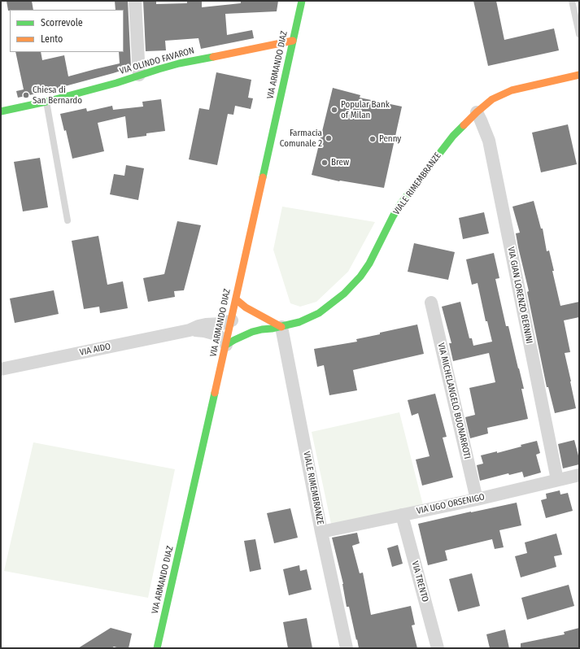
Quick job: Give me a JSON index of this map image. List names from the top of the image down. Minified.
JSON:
{"streets":{"street":["VIA OLINDO FAVARON","VIA ARMANDO DIAZ","VIALE RIMEMBRANZE","VIA GIAN LORENZO BERNINI","VIA AIDO","VIA MICHELANGELO BUONARROTI","VIA UGO ORSENIGO","VIA TRENTO"]},"crossings":[["VIA OLINDO FAVARON","VIA ARMANDO DIAZ"],["VIA ARMANDO DIAZ","VIALE RIMEMBRANZE"],["VIA ARMANDO DIAZ","VIA AIDO"],["VIALE RIMEMBRANZE","VIA GIAN LORENZO BERNINI"],["VIALE RIMEMBRANZE","VIA AIDO"],["VIALE RIMEMBRANZE","VIA UGO ORSENIGO"],["VIA GIAN LORENZO BERNINI","VIA UGO ORSENIGO"],["VIA MICHELANGELO BUONARROTI","VIA UGO ORSENIGO"],["VIA UGO ORSENIGO","VIA TRENTO"]],"places":["Chiesa di San Bernardo","Popular Bank of Milan","Farmacia Comunale 2","Penny","Brew"],"legend":["Scorrevole","Lento"]}
